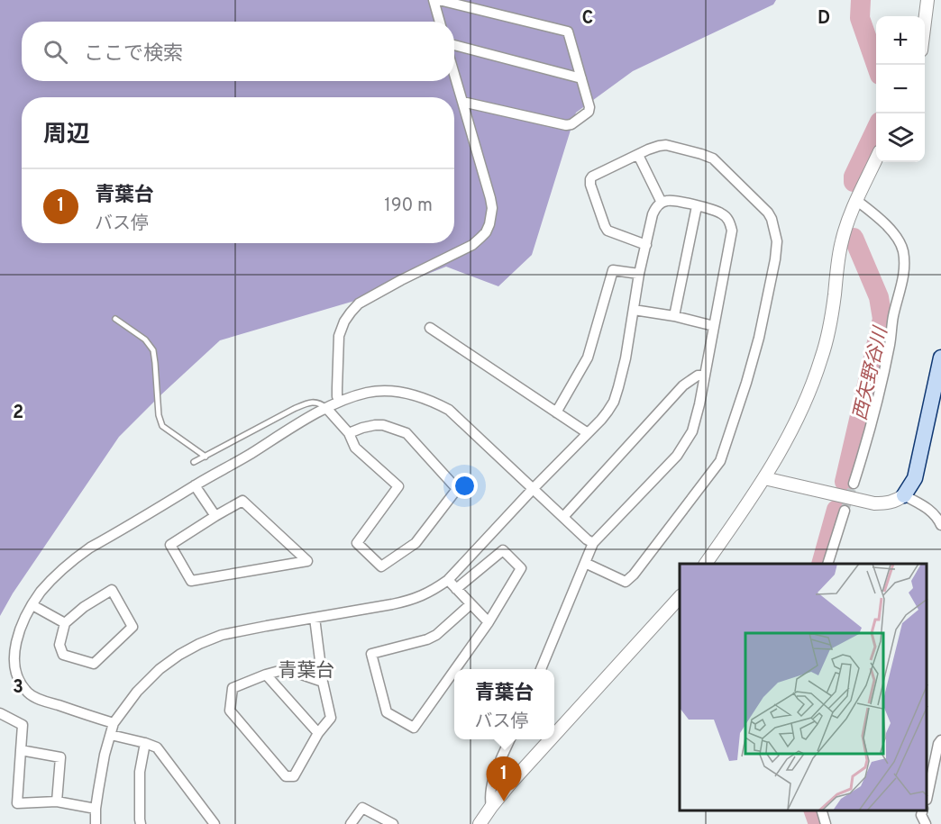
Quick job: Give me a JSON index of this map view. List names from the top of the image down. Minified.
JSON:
{"districts":["青葉台"],"water":["西矢野谷川"],"page":{"map_buttons":["+","−"],"search":"ここで検索","heading":"周辺","list":[{"mark":"1","name":"青葉台","note":"バス停","value":"190 m"}],"popup":["青葉台","バス停"],"pins":"1"},"grid":{"columns":["C","D"],"rows":["2","3"]}}
